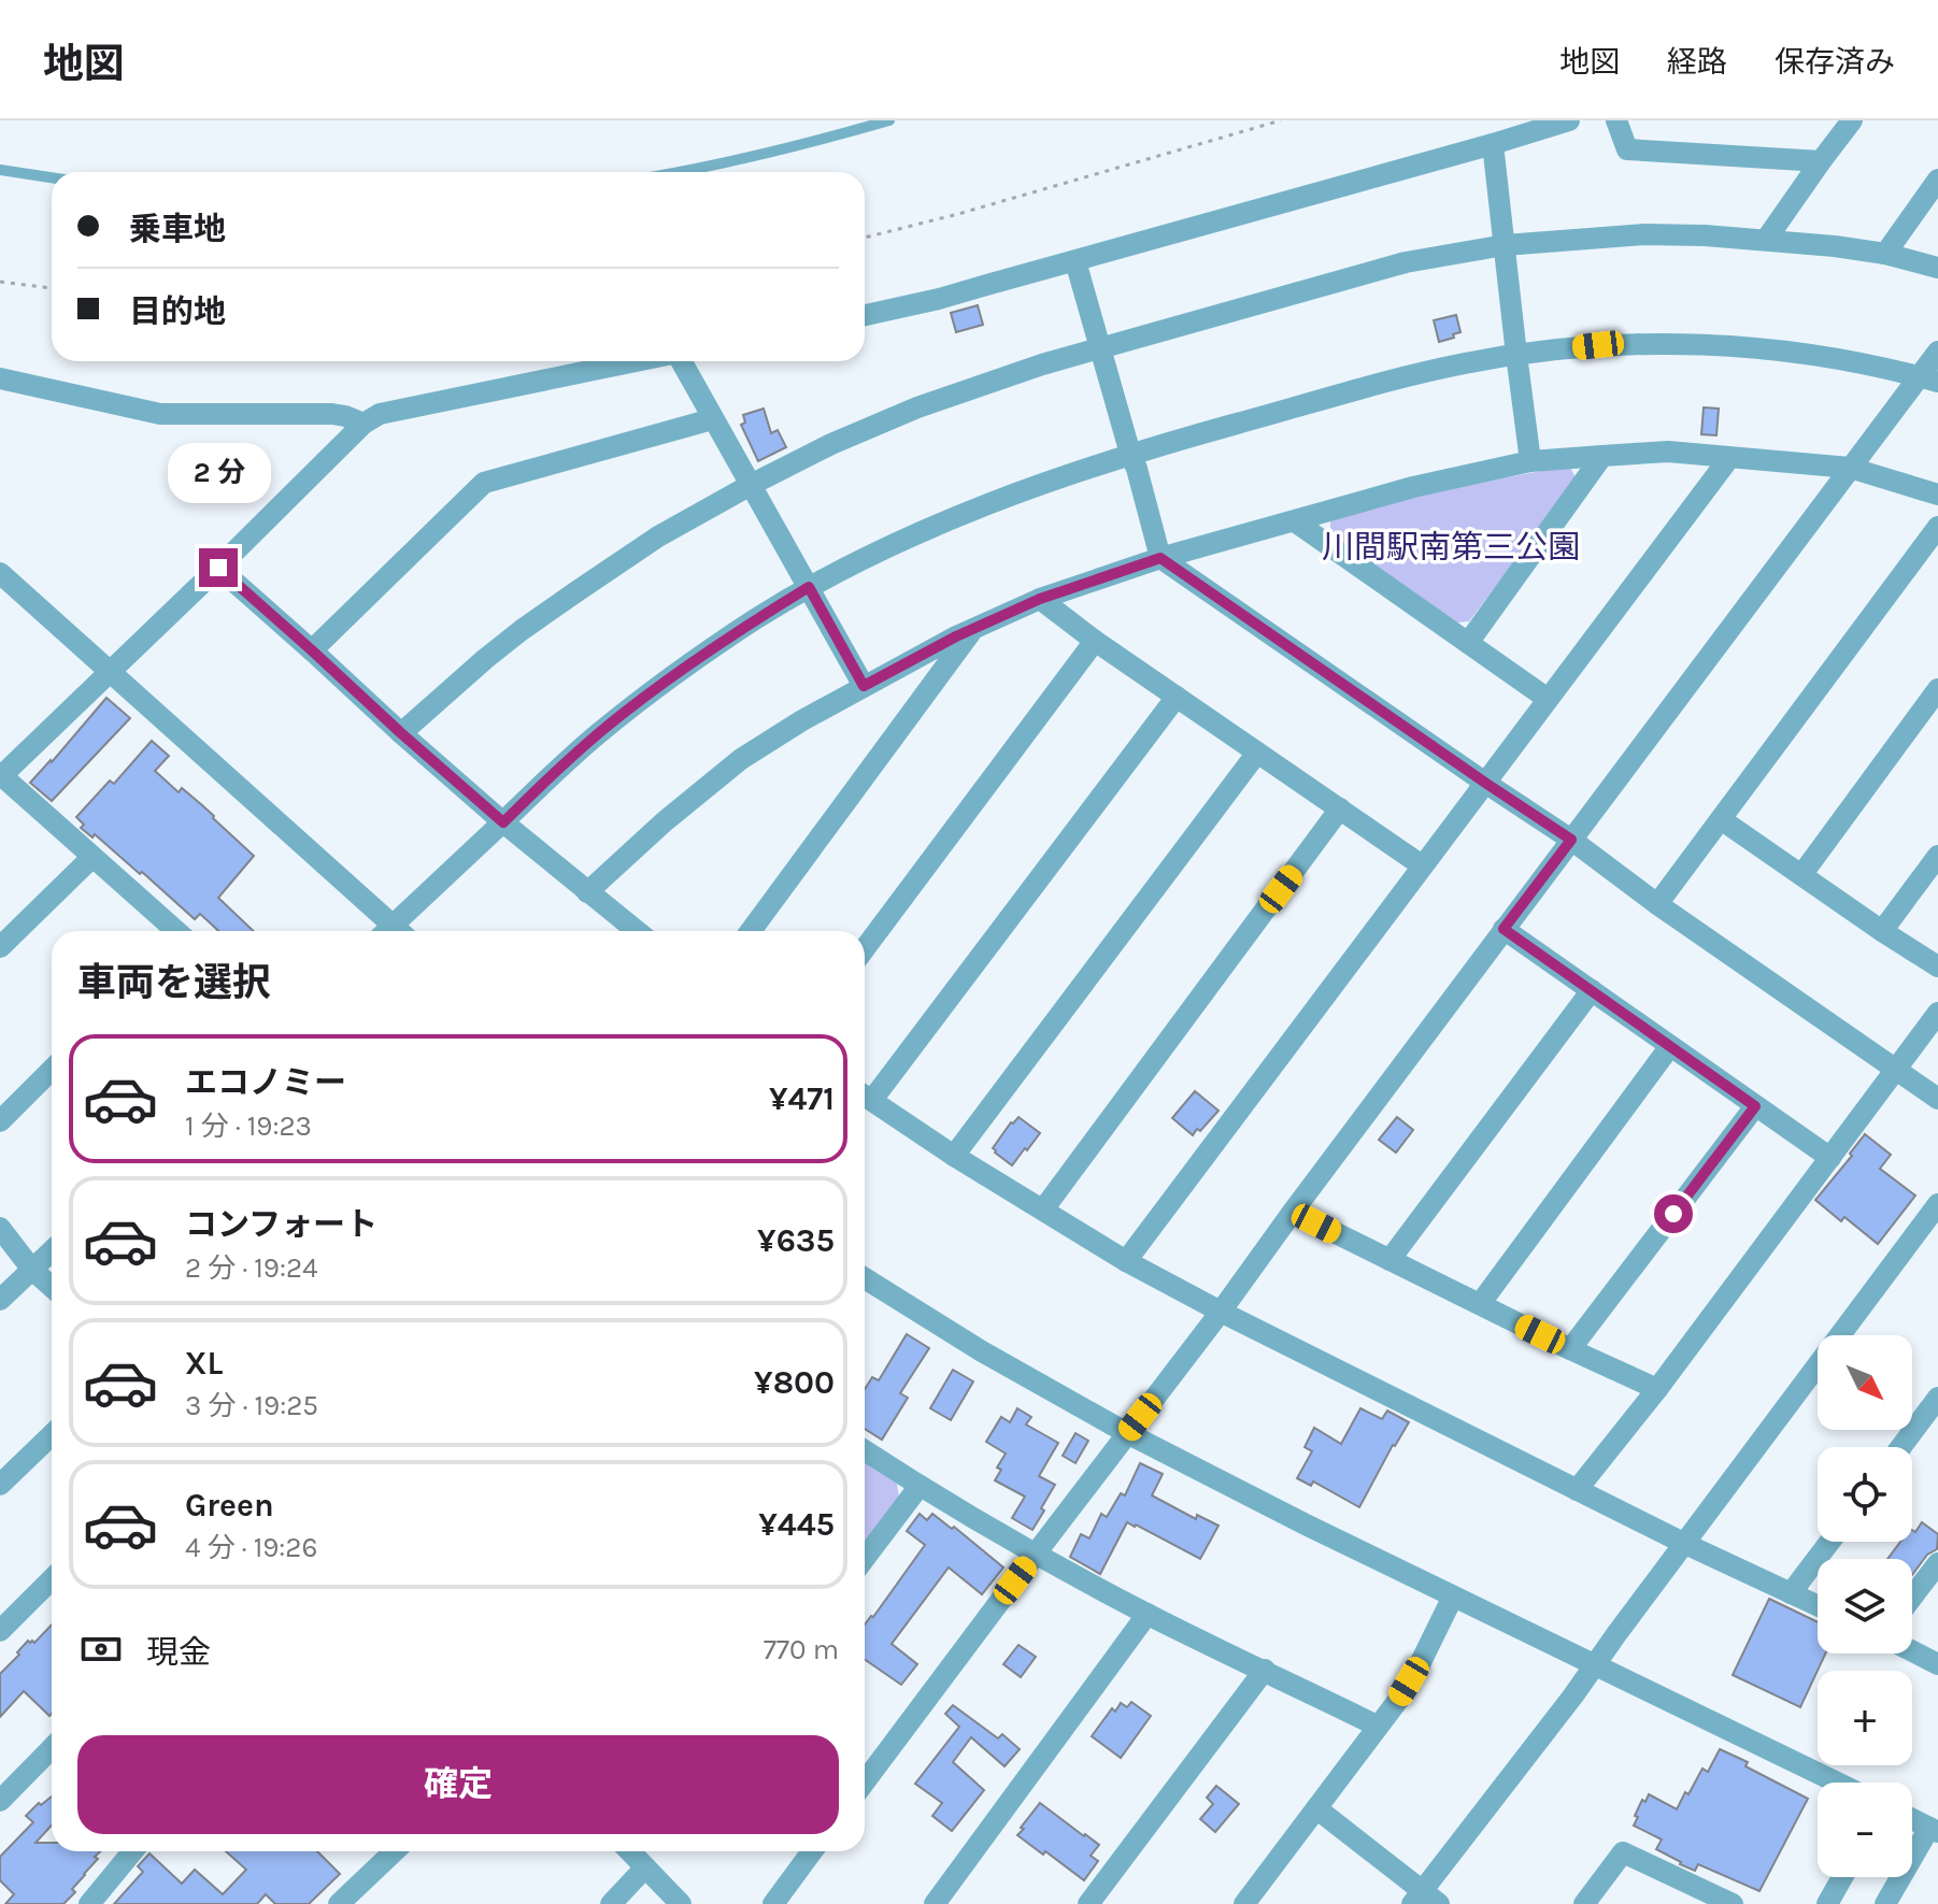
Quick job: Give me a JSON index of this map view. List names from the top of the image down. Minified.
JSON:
{"parks":["川間駅南第三公園"],"north":"bottom right","page":{"header":"地図","nav":["地図","経路","保存済み"],"banner":["乗車地","目的地"],"bubble":"2 分","heading":"車両を選択","list":[{"name":"エコノミー","note":"1 分 · 19:23","value":"¥471"},{"name":"コンフォート","note":"2 分 · 19:24","value":"¥635"},{"name":"XL","note":"3 分 · 19:25","value":"¥800"},{"name":"Green","note":"4 分 · 19:26","value":"¥445"}],"map_buttons":["+","−"],"pay":["現金","770 m"],"buttons":"確定"}}
